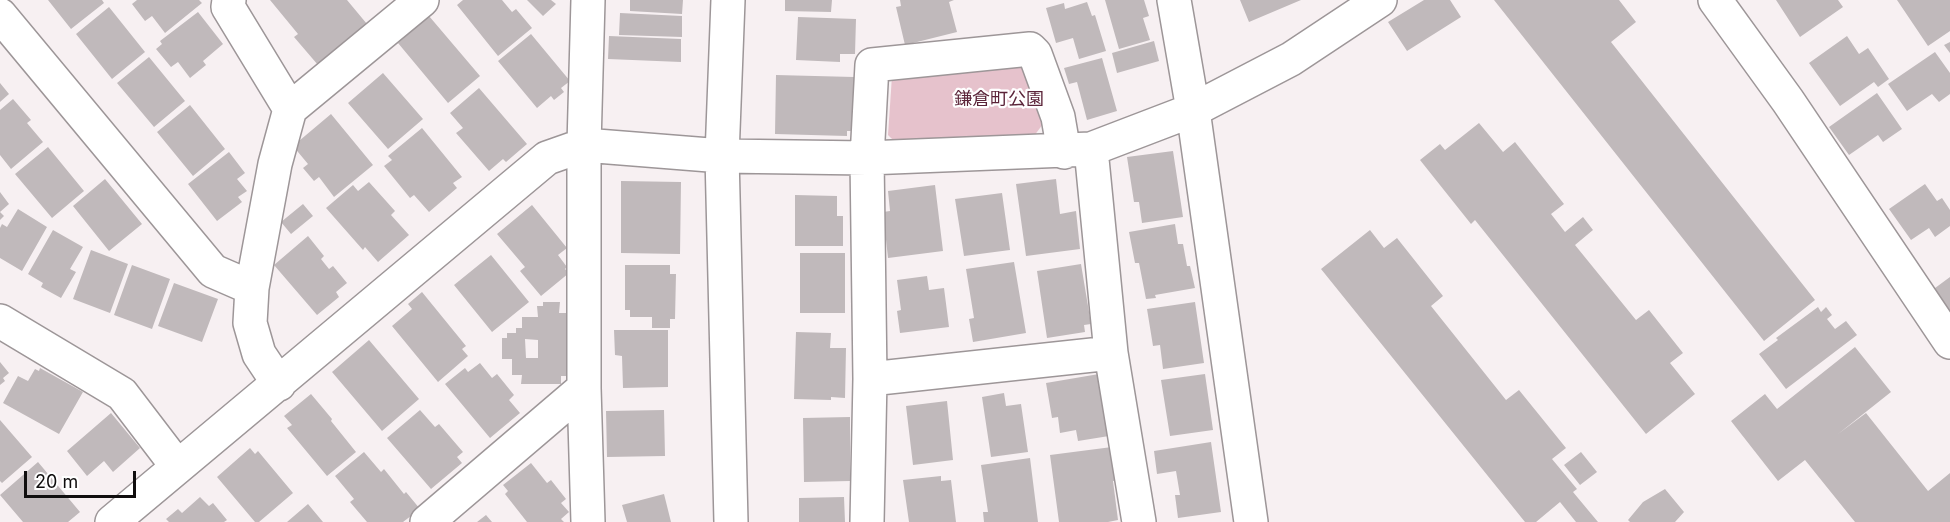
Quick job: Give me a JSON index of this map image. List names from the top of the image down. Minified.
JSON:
{"parks":["鎌倉町公園"],"scale_bar":"20 m"}
